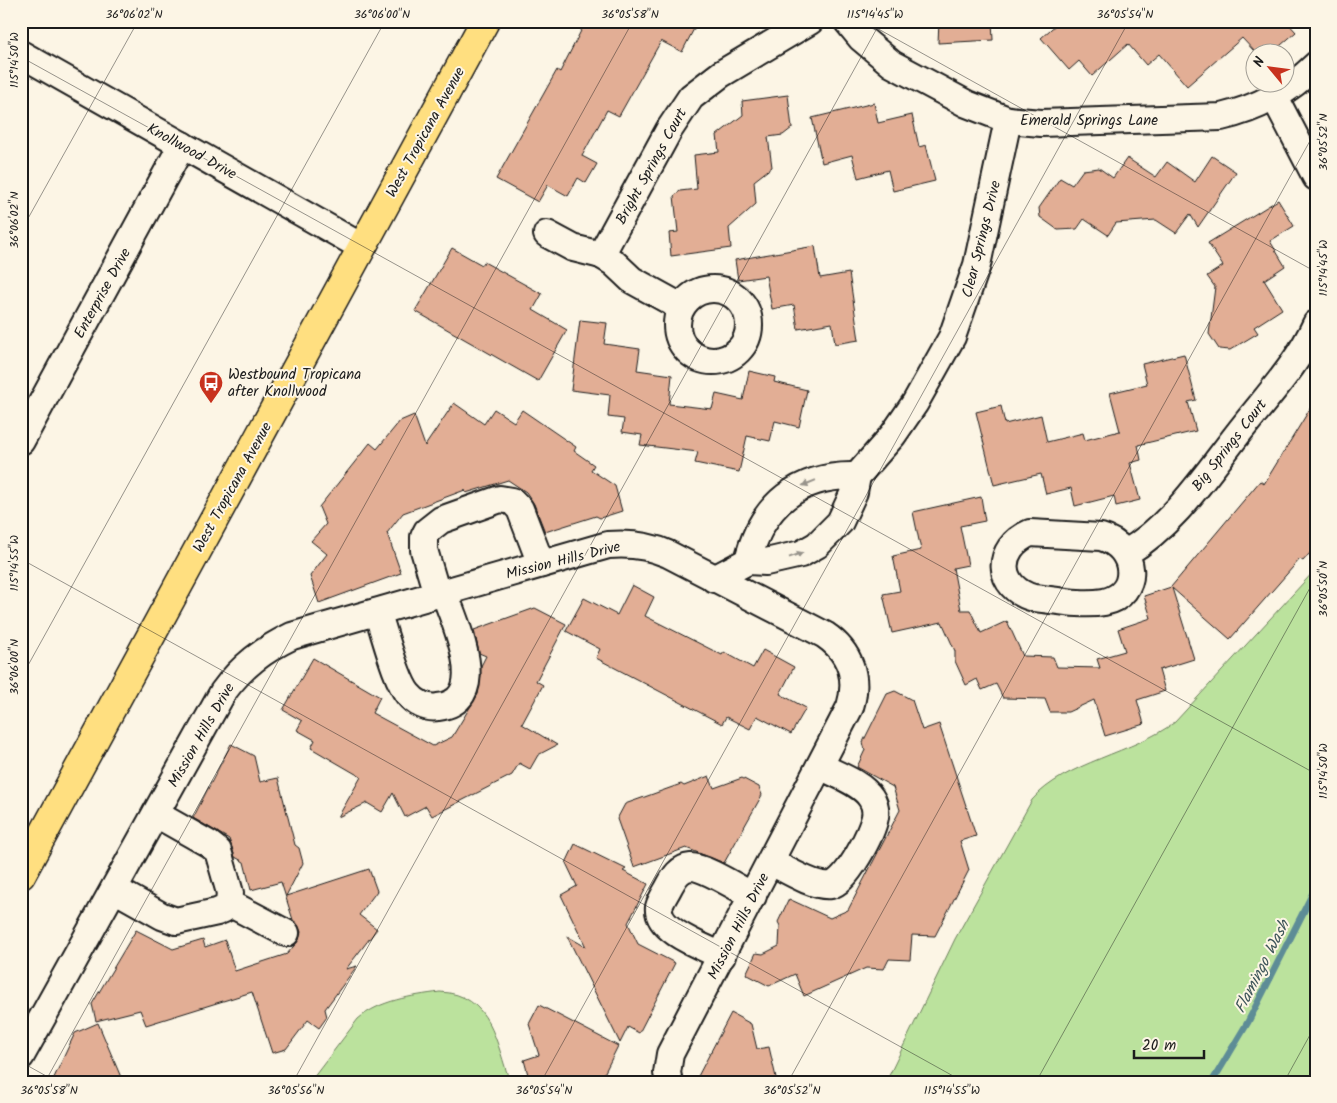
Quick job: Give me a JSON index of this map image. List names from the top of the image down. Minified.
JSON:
{"streets":{"main road":["West Tropicana Avenue"],"street":["Emerald Springs Lane","Knollwood Drive","Bright Springs Court","Clear Springs Drive","Enterprise Drive","Big Springs Court","Mission Hills Drive"]},"crossings":[["Emerald Springs Lane","Clear Springs Drive"],["West Tropicana Avenue","Knollwood Drive"],["Knollwood Drive","Enterprise Drive"],["Clear Springs Drive","Mission Hills Drive"]],"water":["Flamingo Wash"],"places":{"bus stop":["Westbound Tropicana after Knollwood"]},"scale_bar":"20 m","north":"top left","coordinates":["36°06'02\"N","36°06'00\"N","36°05'58\"N","115°14'45\"W","36°05'54\"N","115°14'50\"W","36°05'52\"N","115°14'55\"W","36°05'50\"N","36°05'56\"N"]}
